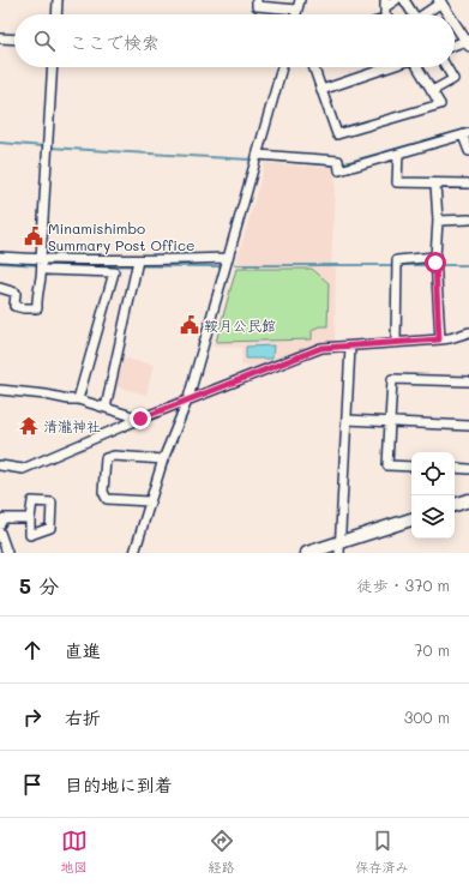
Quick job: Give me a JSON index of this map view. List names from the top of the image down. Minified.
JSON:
{"places":{"public building":["Minamishimbo Summary Post Office","鞍月公民館"],"temple":["清瀧神社"]},"page":{"search":"ここで検索","heading":["5 分","徒歩 · 370 m"],"list":[["直進","70 m"],["右折","300 m"],"目的地に到着"],"nav":["地図","経路","保存済み"]}}
